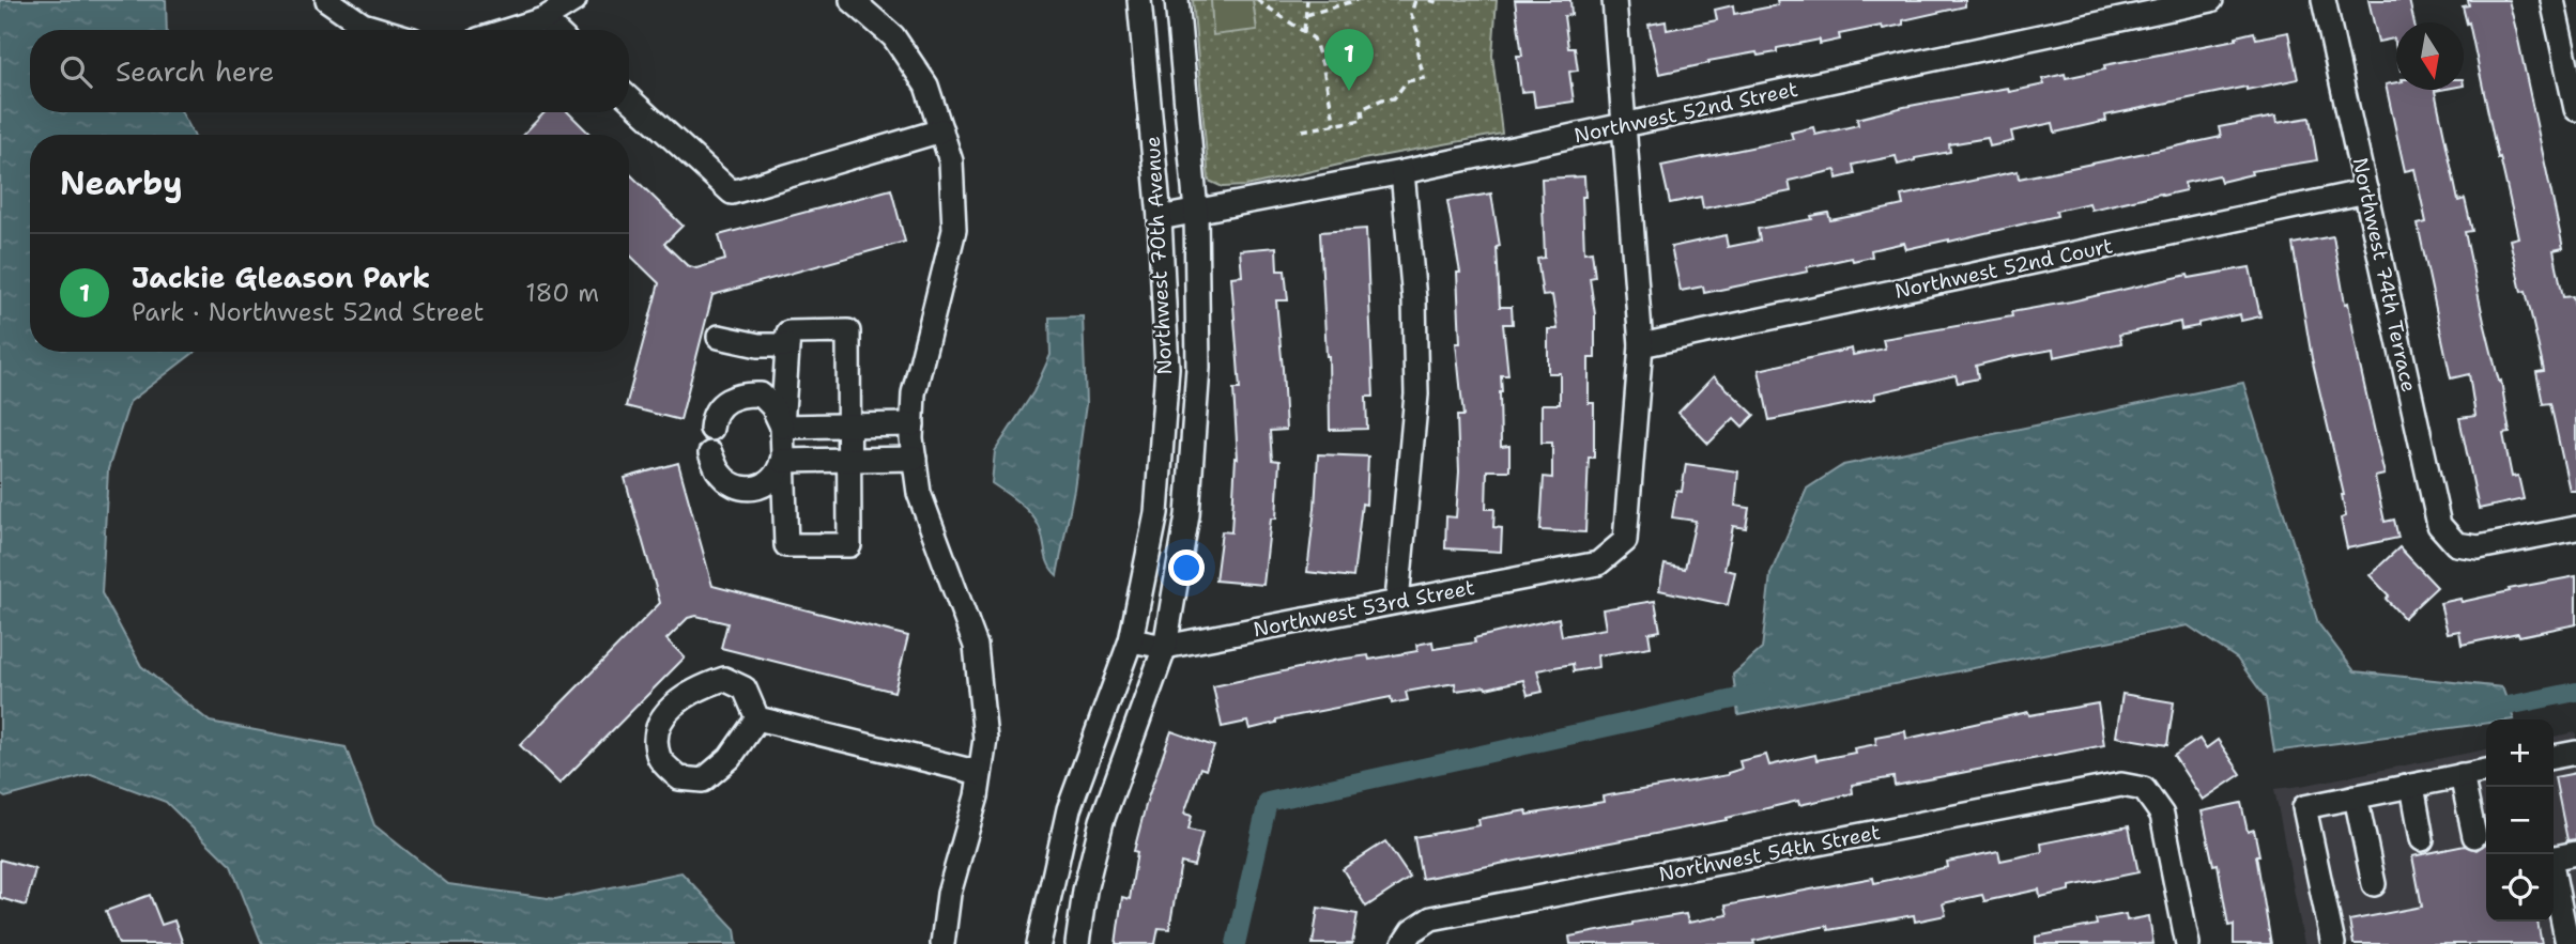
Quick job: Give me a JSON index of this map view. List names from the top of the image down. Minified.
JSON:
{"streets":{"street":["Northwest 52nd Street","Northwest 70th Avenue","Northwest 52nd Court","Northwest 74th Terrace","Northwest 53rd Street","Northwest 54th Street"]},"crossings":[["Northwest 52nd Street","Northwest 70th Avenue"],["Northwest 70th Avenue","Northwest 53rd Street"],["Northwest 52nd Court","Northwest 74th Terrace"],["Northwest 52nd Court","Northwest 53rd Street"]],"north":"bottom","page":{"pins":"1","search":"Search here","heading":"Nearby","list":[{"mark":"1","name":"Jackie Gleason Park","note":"Park · Northwest 52nd Street","value":"180 m"}],"map_buttons":["+","−"]}}
